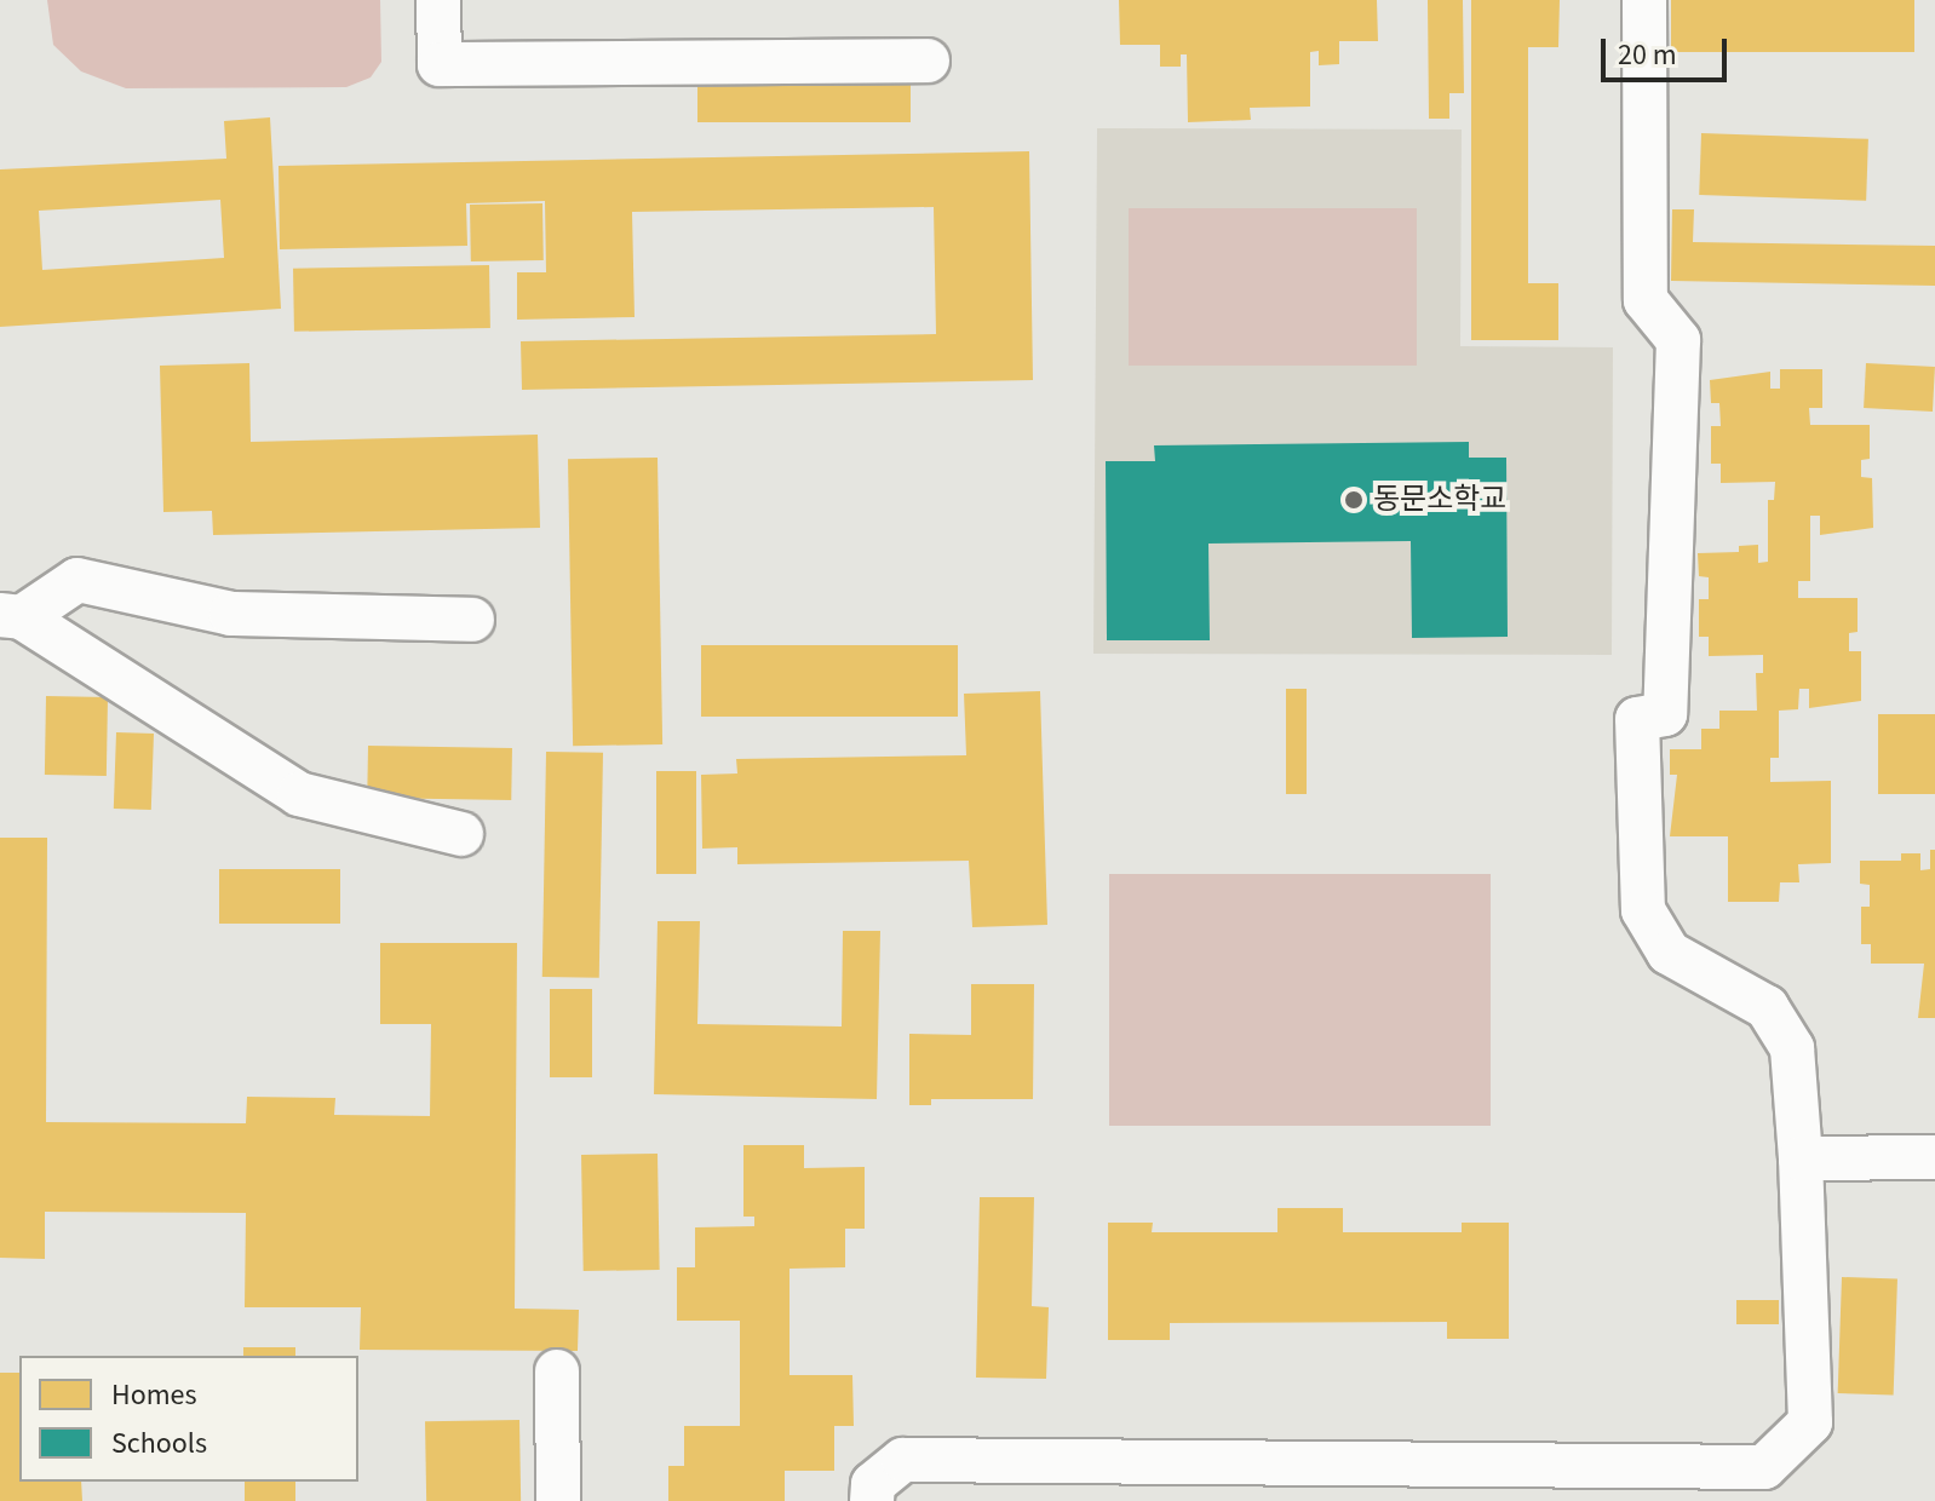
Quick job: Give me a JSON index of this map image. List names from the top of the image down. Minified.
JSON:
{"places":["동문소학교"],"legend":["Homes","Schools"],"scale_bar":"20 m"}
